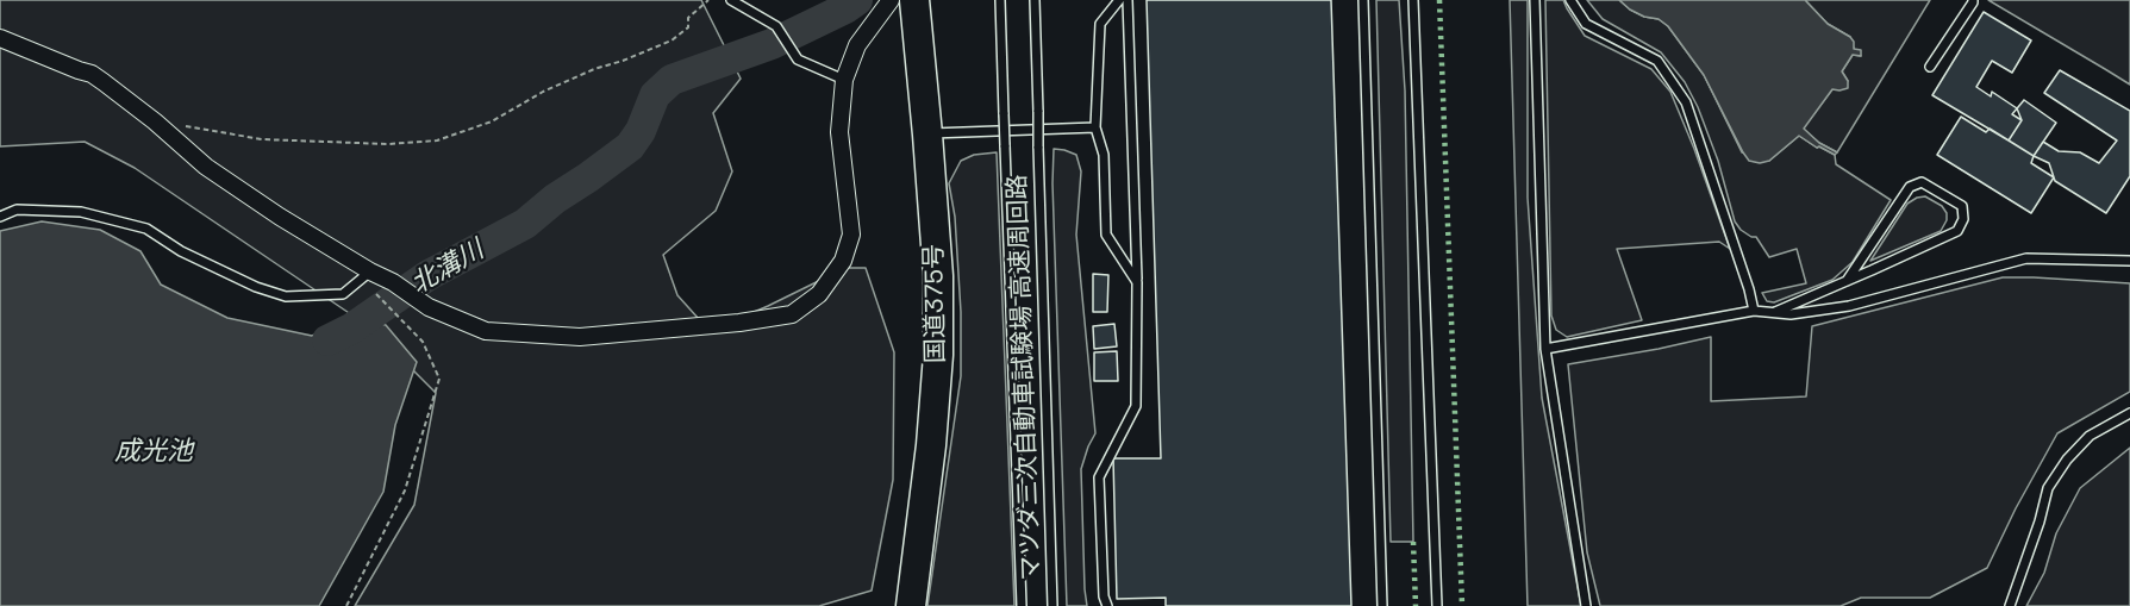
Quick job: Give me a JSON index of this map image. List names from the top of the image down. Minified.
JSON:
{"streets":{"highway":["国道375号"],"lane":["マツダ三次自動車試験場 高速周回路"]},"water":["北溝川","成光池"]}
